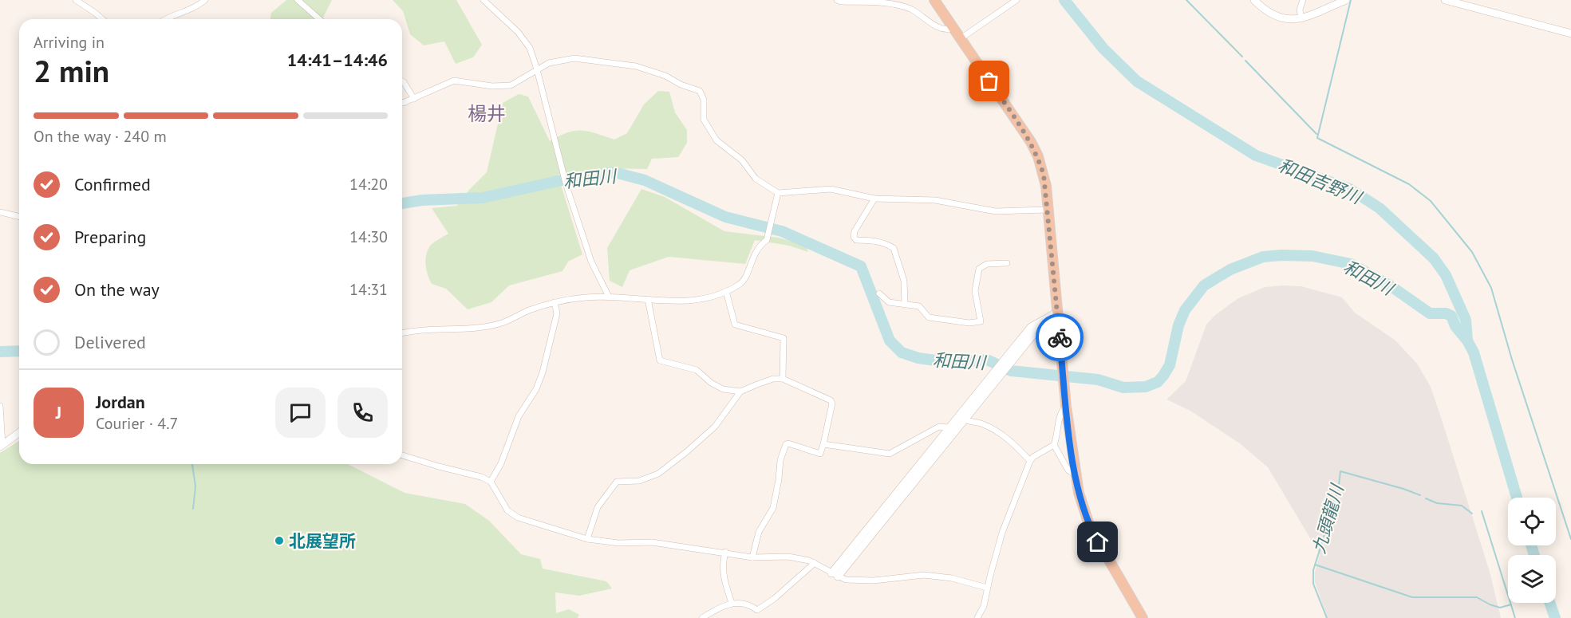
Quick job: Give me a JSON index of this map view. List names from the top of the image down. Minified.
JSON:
{"districts":["楊井"],"water":["和田川","和田吉野川","九頭龍川"],"places":["北展望所"],"page":{"heading":["2 min","Arriving in","14:41–14:46"],"panel":["Jordan","Courier · 4.7"],"bar":"On the way · 240 m","list":[["Confirmed","14:20"],["Preparing","14:30"],["On the way","14:31"],"Delivered"],"round":"J"}}
